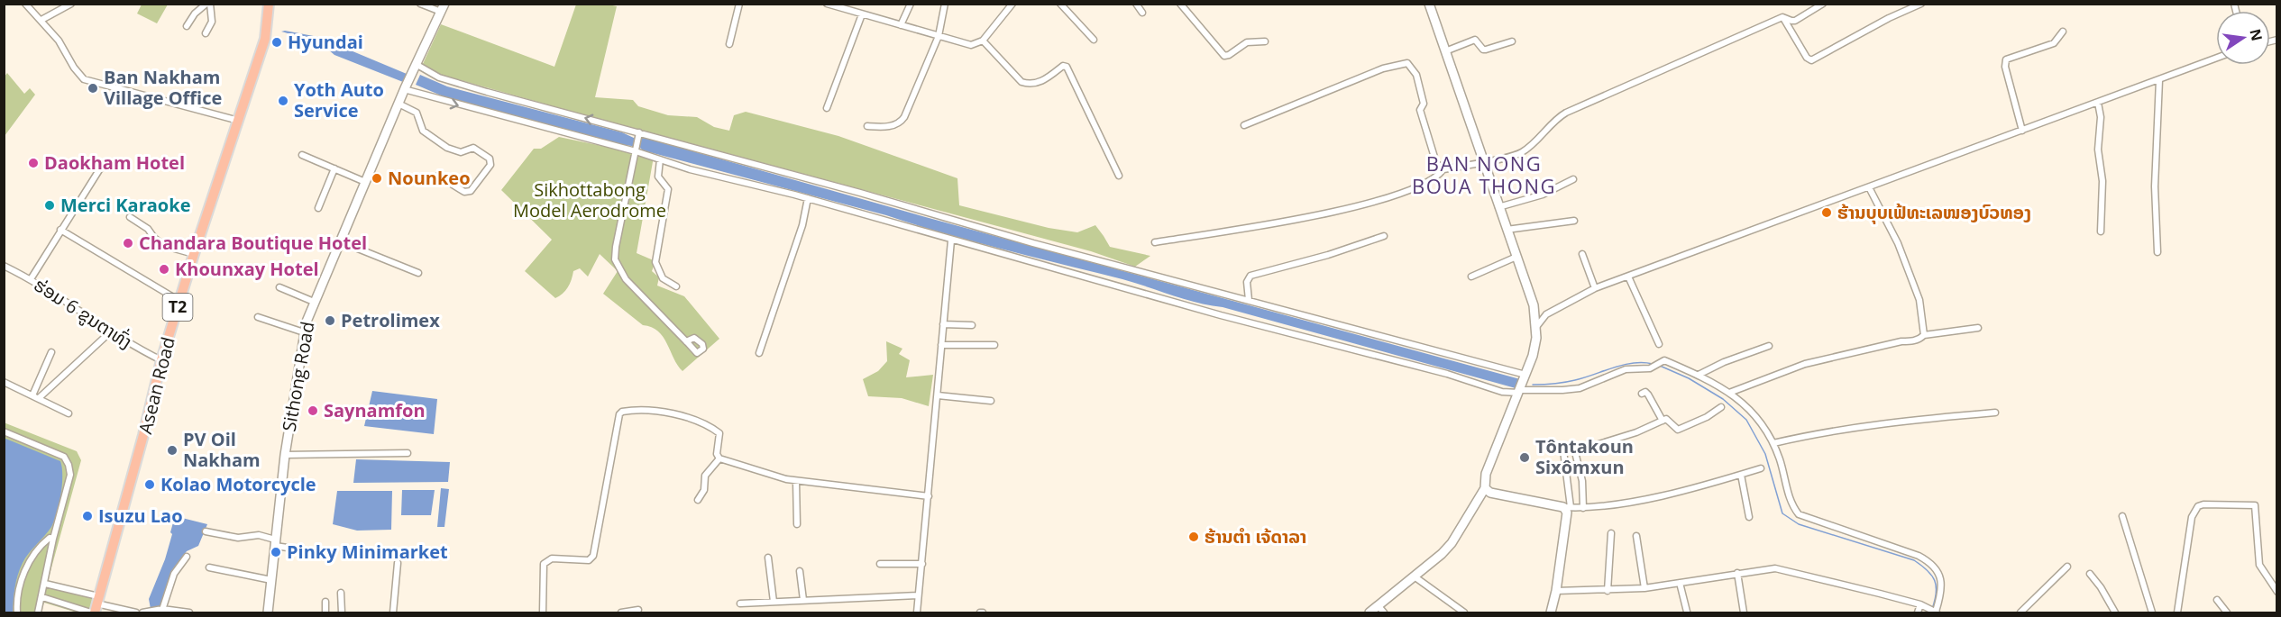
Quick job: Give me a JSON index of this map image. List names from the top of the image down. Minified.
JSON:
{"streets":{"main road":["T2","Asean Road"],"street":["ຮ່ອມ 6 ຂູນຕາທົ່ງ","Sithong Road"]},"crossings":[["ຮ່ອມ 6 ຂູນຕາທົ່ງ","Asean Road"]],"districts":["BAN NONG BOUA THONG"],"parks":["Sikhottabong Model Aerodrome"],"places":["Hyundai","Ban Nakham Village Office","Yoth Auto Service","Daokham Hotel","Nounkeo","Merci Karaoke","ຮ້ານບຸບເຟ້ທະເລໜອງບົວທອງ","Chandara Boutique Hotel","Khounxay Hotel","Petrolimex","Saynamfon","PV Oil Nakham","Tôntakoun Sixômxun","Kolao Motorcycle","Isuzu Lao","ຮ້ານຕຳ ເຈ້ດາລາ","Pinky Minimarket"],"north":"right"}
